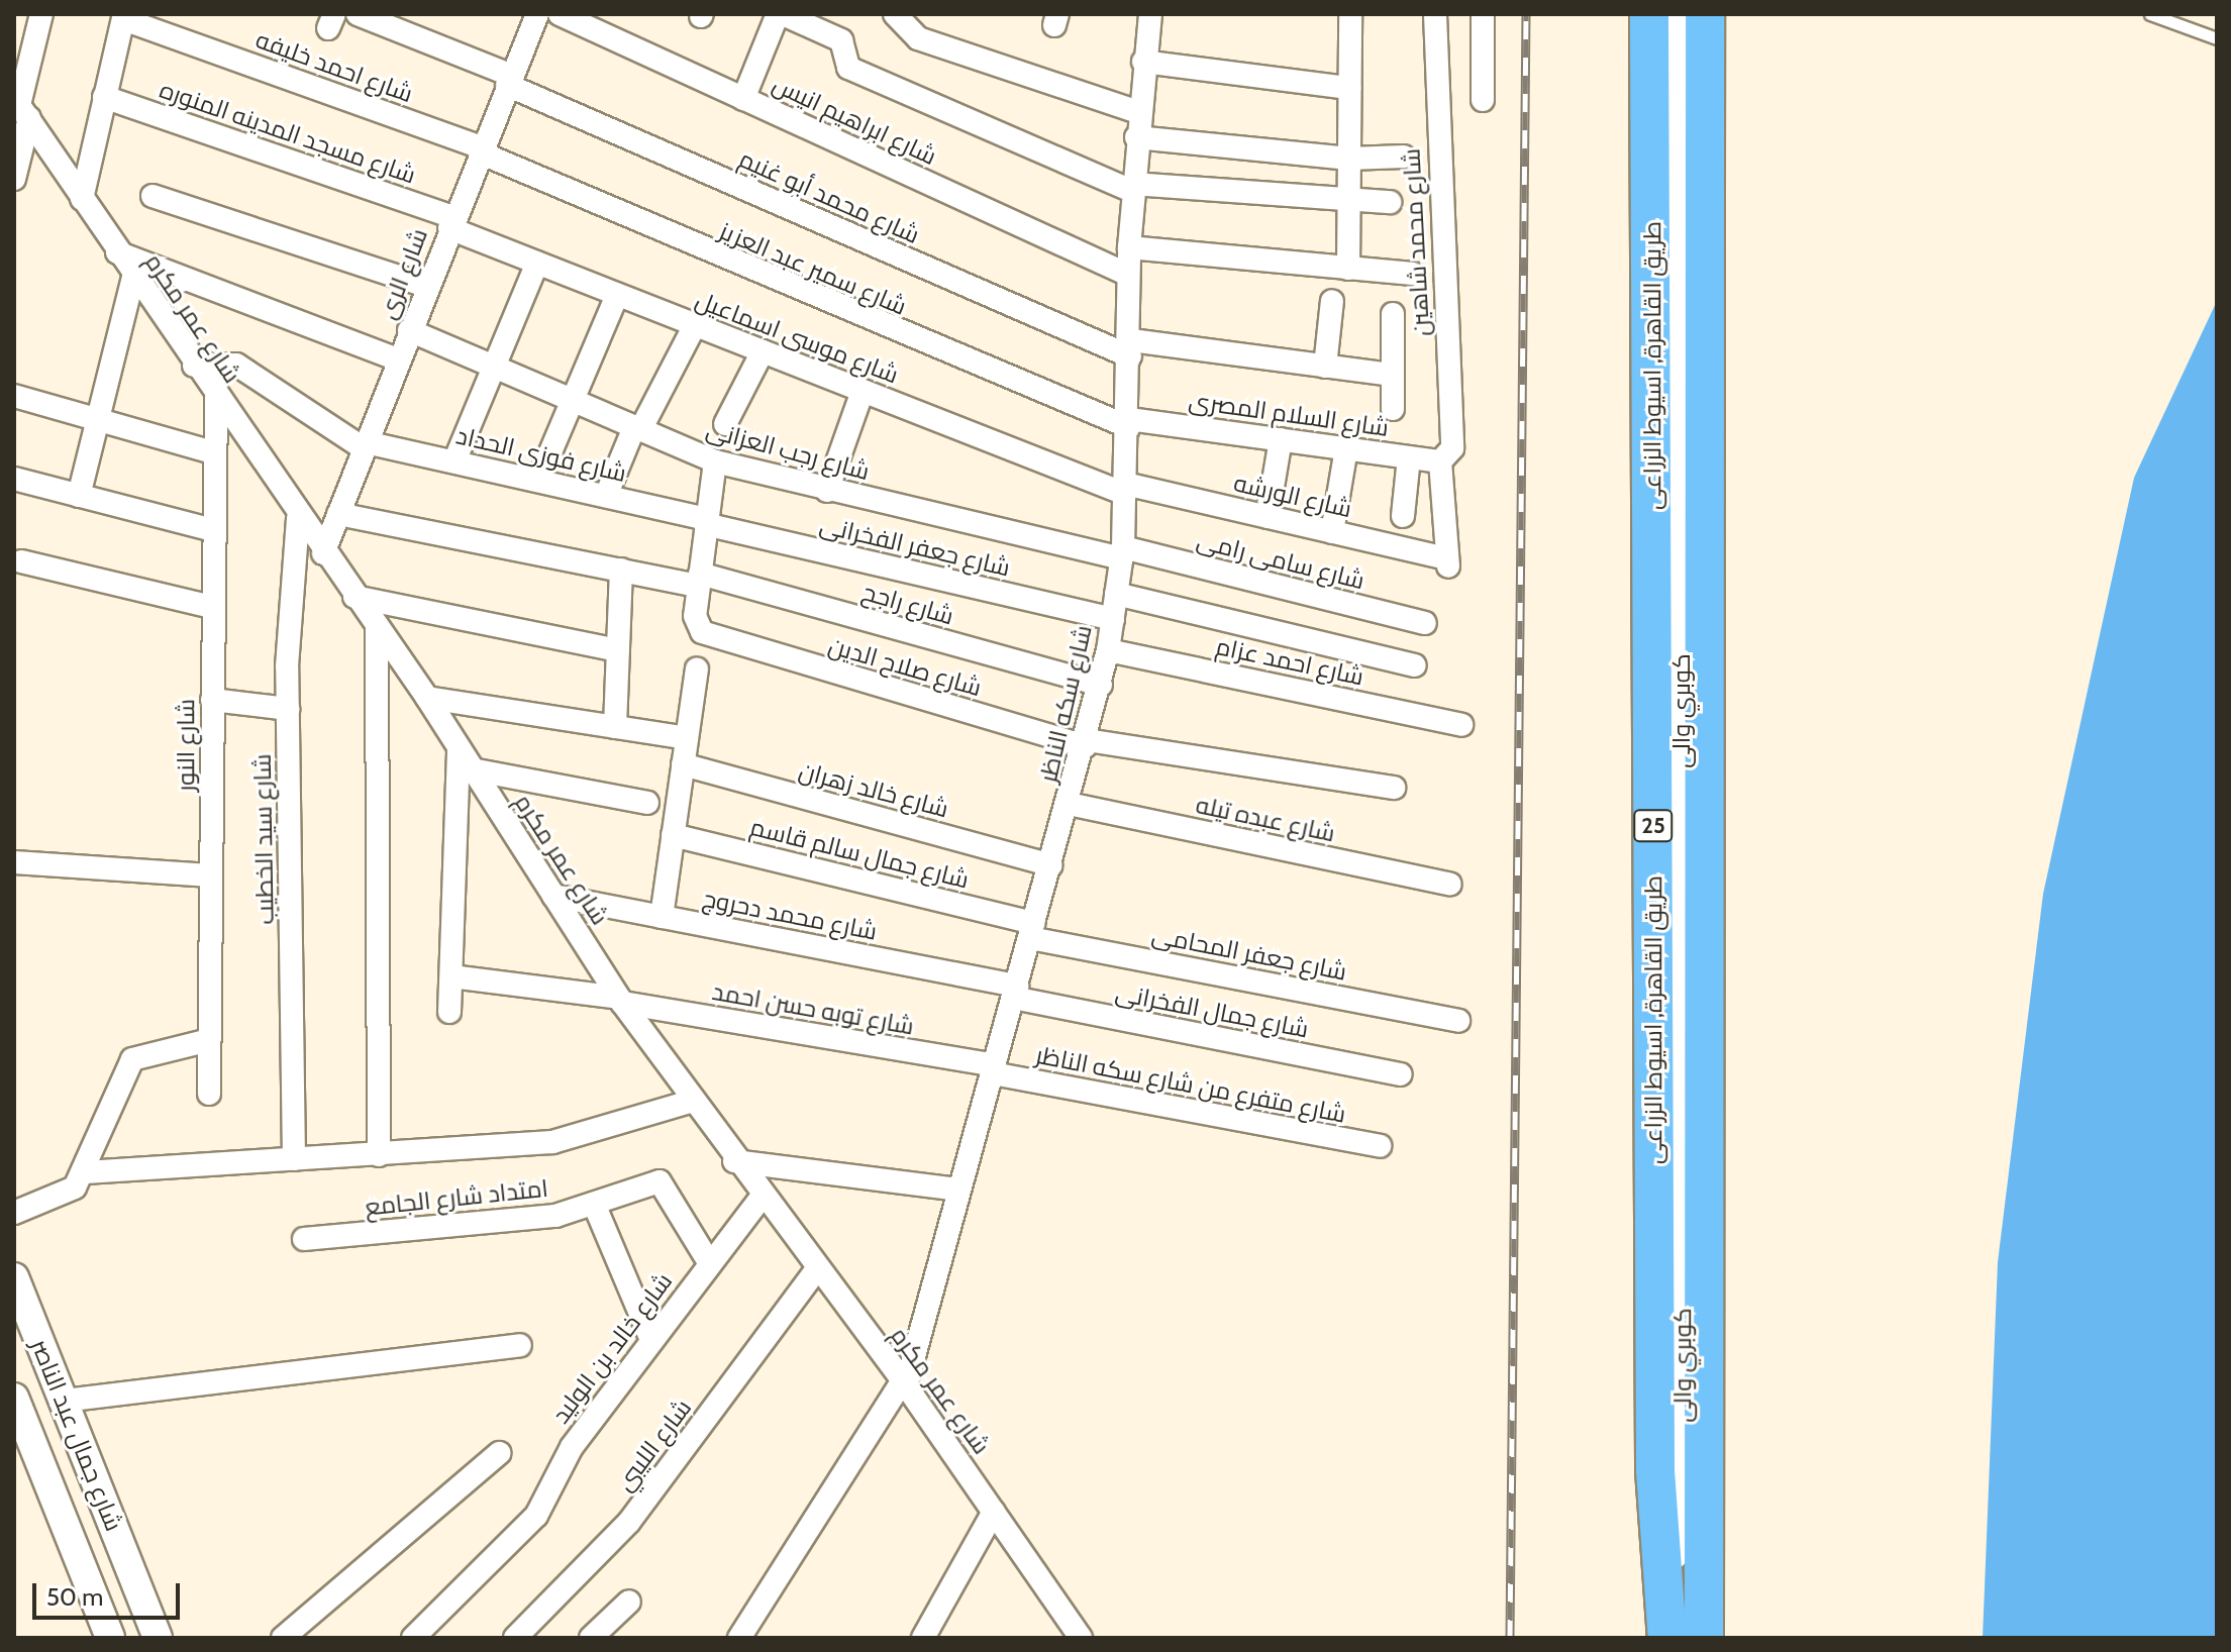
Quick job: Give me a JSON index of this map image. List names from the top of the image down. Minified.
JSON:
{"streets":{"highway":["طريق القاهرة, اسيوط الزراعى","25"],"main road":["كوبري والى"],"street":["شارع احمد خليفه","شارع ابراهيم انيس","شارع مسجد المدينه المنوره","شارع محمد أبو غنيم","شارع محمد شاهين","شارع سمير عبد العزيز","شارع الرى","شارع عمر مكرم","شارع موسى اسماعيل","شارع السلام المصرى","شارع رجب العزانى","شارع فوزى الحداد","شارع الورشه","شارع جعفر الفخرانى","شارع سامى رامى","شارع راجح","شارع احمد عزام","شارع صلاح الدين","شارع سكه الناظر","شارع النور","شارع خالد زهران","شارع عبده تيله","شارع سيد الخطيب","شارع جمال سالم قاسم","شارع محمد دحروج","شارع جعفر المحامى","شارع توبه حسن احمد","شارع جمال الفخرانى","شارع متفرع من شارع سكه الناظر","امتداد شارع الجامع","شارع خالد بن الوليد","شارع جمال عبد الناصر","شارع الليبي"]},"crossings":[["شارع احمد خليفه","شارع سمير عبد العزيز"],["شارع احمد خليفه","شارع الرى"],["شارع ابراهيم انيس","شارع سكه الناظر"],["شارع مسجد المدينه المنوره","شارع الرى"],["شارع مسجد المدينه المنوره","شارع موسى اسماعيل"],["شارع محمد أبو غنيم","شارع الرى"],["شارع محمد أبو غنيم","شارع سكه الناظر"],["شارع محمد شاهين","شارع السلام المصرى"],["شارع محمد شاهين","شارع الورشه"],["شارع سمير عبد العزيز","شارع الرى"],["شارع سمير عبد العزيز","شارع السلام المصرى"],["شارع سمير عبد العزيز","شارع سكه الناظر"],["شارع الرى","شارع عمر مكرم"],["شارع الرى","شارع موسى اسماعيل"],["شارع الرى","شارع رجب العزانى"],["شارع الرى","شارع فوزى الحداد"],["شارع الرى","شارع راجح"],["شارع عمر مكرم","شارع سكه الناظر"],["شارع عمر مكرم","شارع النور"],["شارع عمر مكرم","شارع سيد الخطيب"],["شارع عمر مكرم","شارع محمد دحروج"],["شارع عمر مكرم","شارع توبه حسن احمد"],["شارع عمر مكرم","شارع خالد بن الوليد"],["شارع عمر مكرم","شارع الليبي"],["شارع موسى اسماعيل","شارع الورشه"],["شارع موسى اسماعيل","شارع سكه الناظر"],["طريق القاهرة, اسيوط الزراعى","كوبري والى"],["شارع السلام المصرى","شارع الورشه"],["شارع السلام المصرى","شارع سكه الناظر"],["شارع رجب العزانى","شارع سامى رامى"],["شارع رجب العزانى","شارع سكه الناظر"],["شارع فوزى الحداد","شارع جعفر الفخرانى"],["شارع الورشه","شارع سكه الناظر"],["شارع جعفر الفخرانى","شارع سكه الناظر"],["شارع سامى رامى","شارع سكه الناظر"],["شارع راجح","شارع صلاح الدين"],["شارع راجح","شارع سكه الناظر"],["شارع احمد عزام","شارع سكه الناظر"],["شارع صلاح الدين","شارع سكه الناظر"],["شارع سكه الناظر","شارع خالد زهران"],["شارع سكه الناظر","شارع عبده تيله"],["شارع سكه الناظر","شارع جمال سالم قاسم"],["شارع سكه الناظر","شارع محمد دحروج"],["شارع سكه الناظر","شارع جعفر المحامى"],["شارع سكه الناظر","شارع توبه حسن احمد"],["شارع سكه الناظر","شارع جمال الفخرانى"],["شارع سكه الناظر","شارع متفرع من شارع سكه الناظر"],["شارع جمال سالم قاسم","شارع جعفر المحامى"],["شارع محمد دحروج","شارع جمال الفخرانى"],["شارع توبه حسن احمد","شارع متفرع من شارع سكه الناظر"],["امتداد شارع الجامع","شارع خالد بن الوليد"]],"scale_bar":"50 m"}
